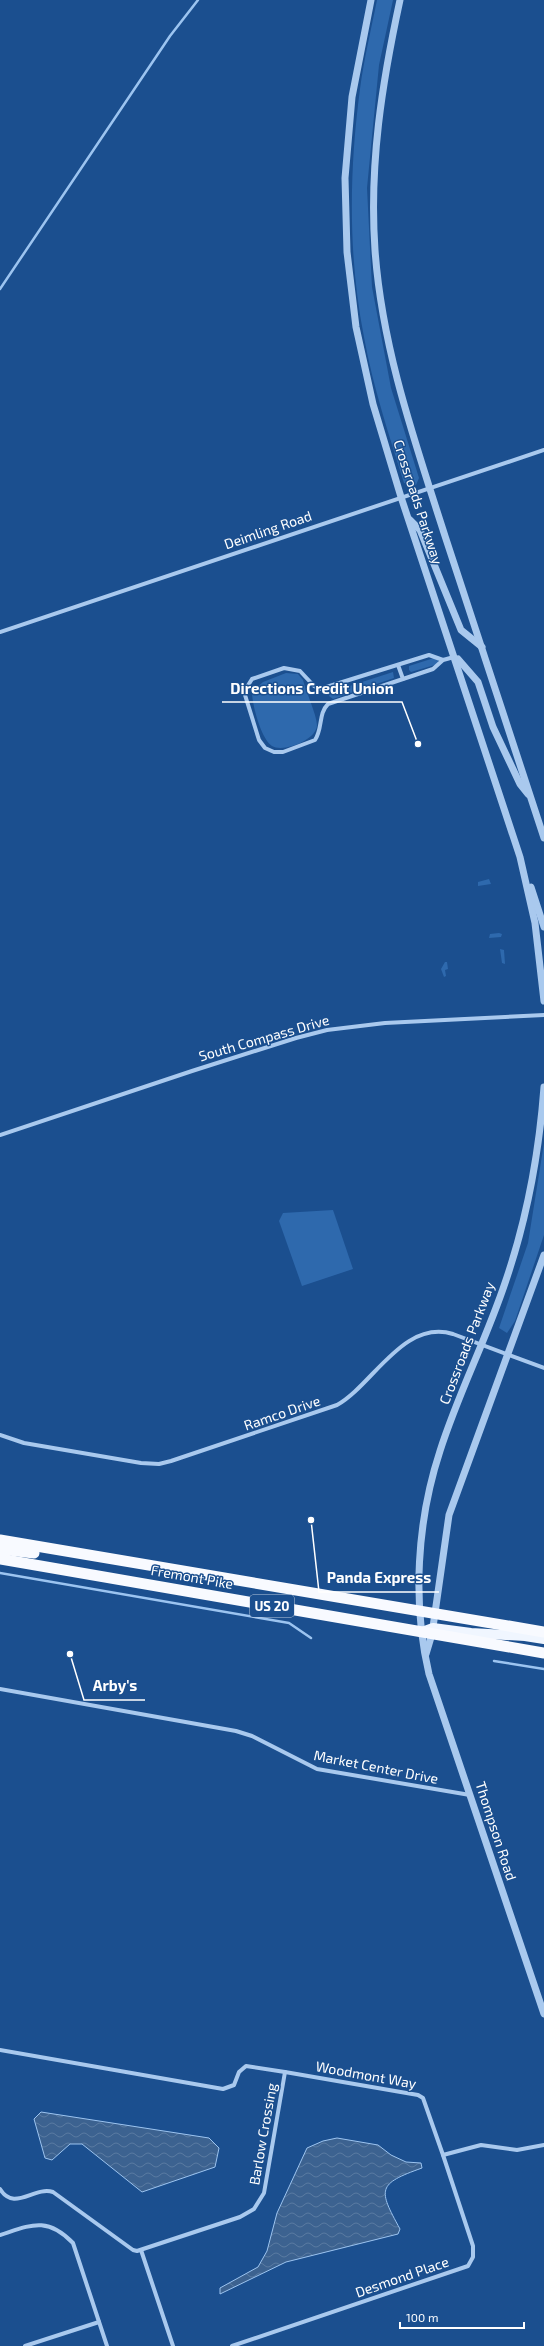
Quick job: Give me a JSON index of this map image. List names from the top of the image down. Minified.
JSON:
{"streets":{"highway":["Fremont Pike","US 20"],"street":["Crossroads Parkway","Deimling Road","South Compass Drive","Ramco Drive","Market Center Drive","Thompson Road","Woodmont Way","Barlow Crossing","Desmond Place"]},"crossings":[["Crossroads Parkway","Deimling Road"],["Crossroads Parkway","Ramco Drive"],["Crossroads Parkway","Fremont Pike"],["Crossroads Parkway","Thompson Road"],["Fremont Pike","Thompson Road"],["Market Center Drive","Thompson Road"],["Woodmont Way","Barlow Crossing"],["Woodmont Way","Desmond Place"]],"places":["Directions Credit Union","Panda Express","Arby's"],"scale_bar":"100 m"}
